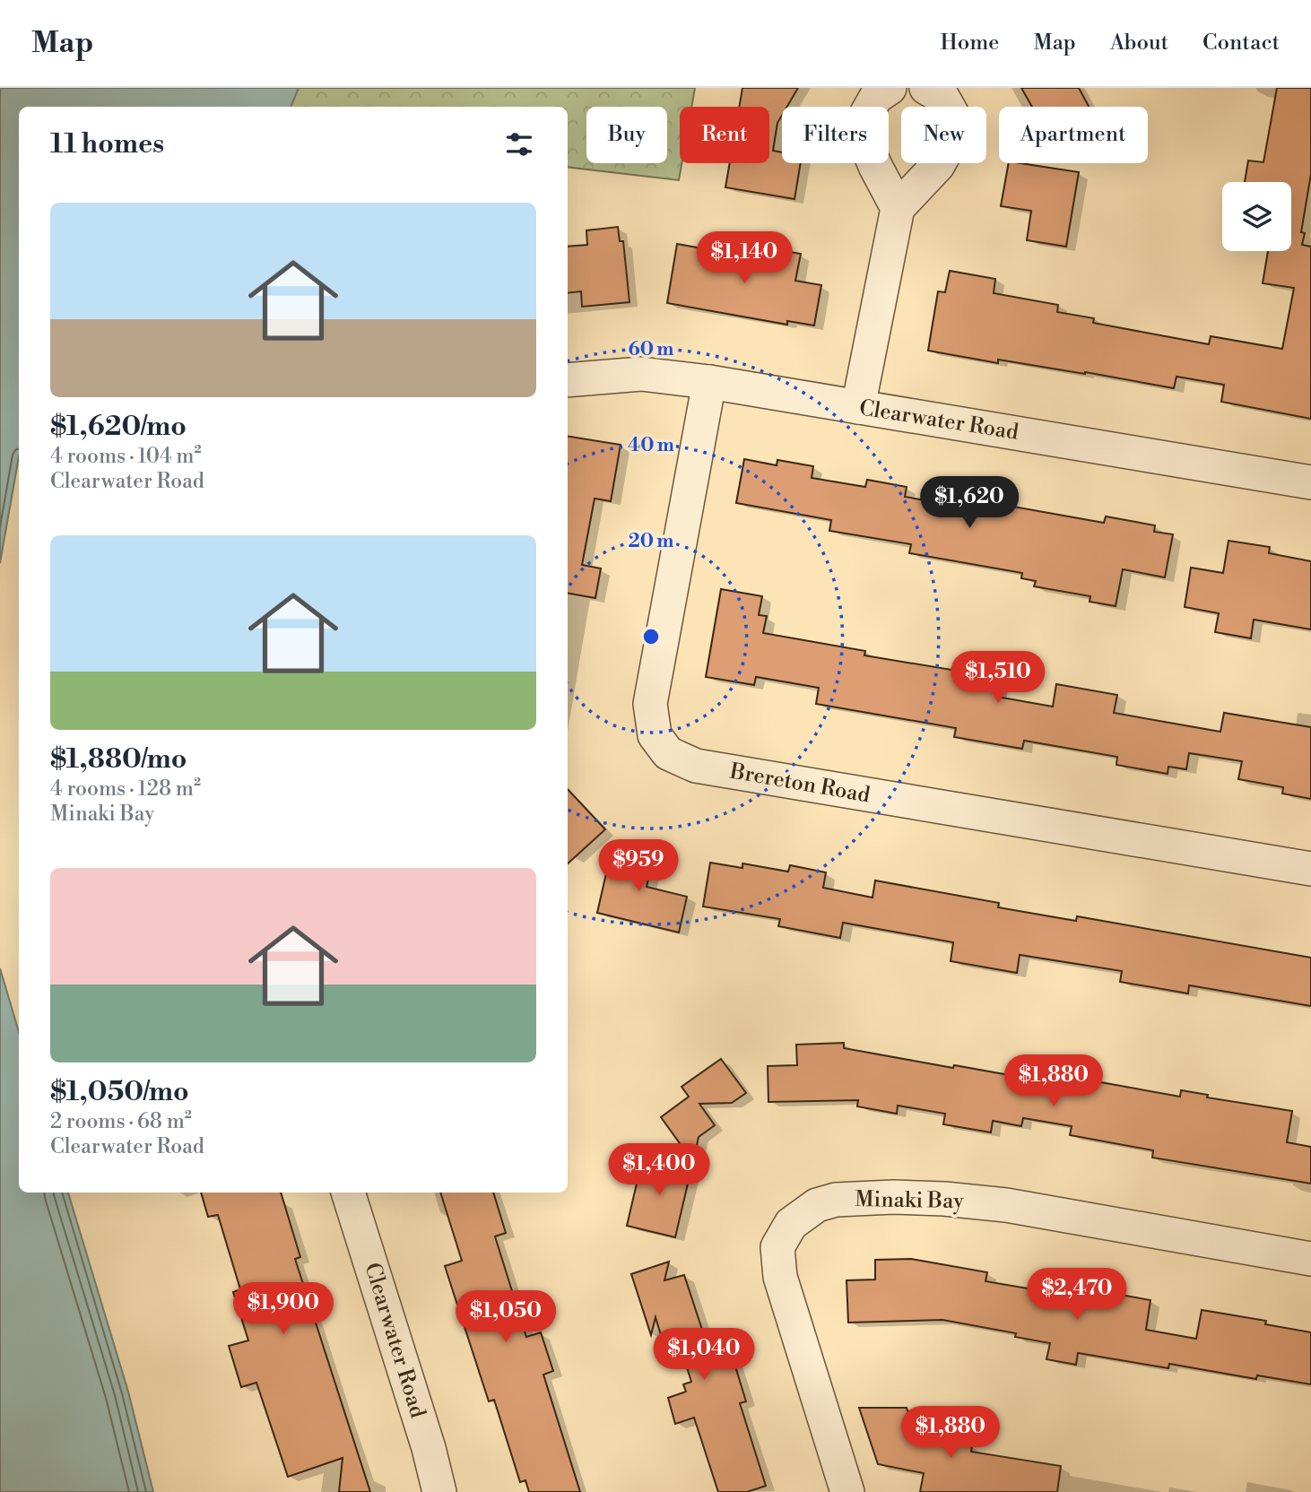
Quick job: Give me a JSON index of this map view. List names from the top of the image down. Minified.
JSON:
{"streets":{"street":["Clearwater Road","Brereton Road","Minaki Bay"]},"crossings":[["Clearwater Road","Brereton Road"]],"page":{"header":"Map","nav":["Home","Map","About","Contact"],"chip":["Buy","Rent","Filters","New","Apartment"],"heading":"11 homes","list":[{"name":"$1,620/mo","note":"4 rooms · 104 m² · Clearwater Road"},{"name":"$1,880/mo","note":"4 rooms · 128 m² · Minaki Bay"},{"name":"$1,050/mo","note":"2 rooms · 68 m² · Clearwater Road"}],"price":["$1,140","$1,620","$1,510","$959","$1,880","$1,400","$2,470","$1,900","$1,050","$1,040","$1,880"]},"rings":["60 m","40 m","20 m"]}
